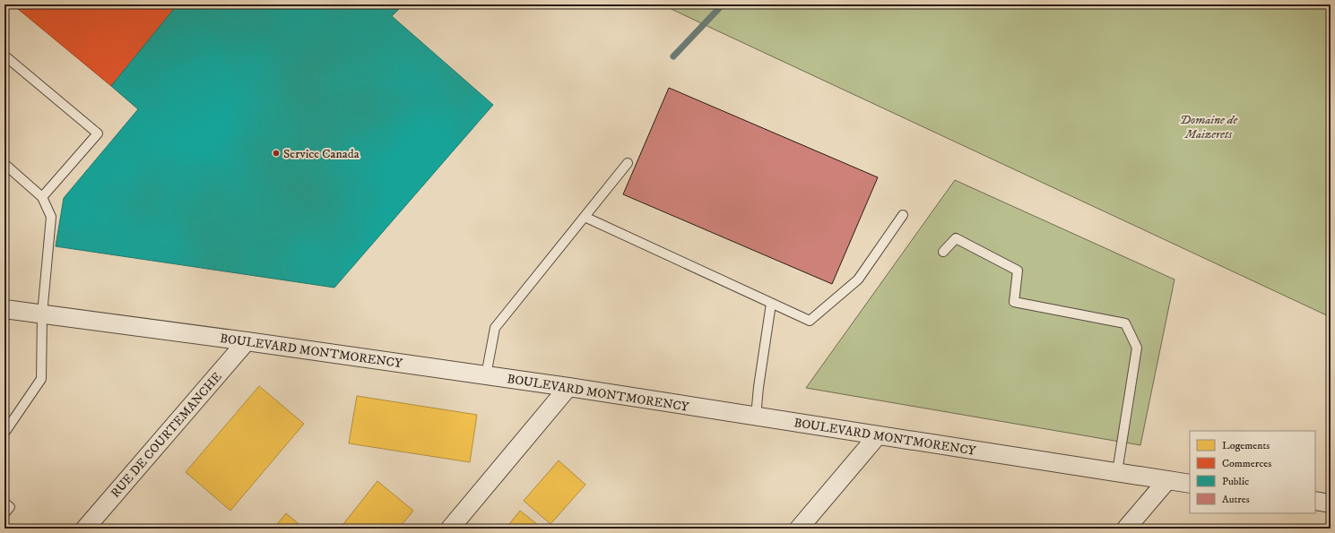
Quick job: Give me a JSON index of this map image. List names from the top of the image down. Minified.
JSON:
{"streets":{"street":["BOULEVARD MONTMORENCY","RUE DE COURTEMANCHE"]},"crossings":[["BOULEVARD MONTMORENCY","RUE DE COURTEMANCHE"]],"parks":["Domaine de Maizerets"],"places":["Service Canada"],"legend":["Logements","Commerces","Public","Autres"]}
